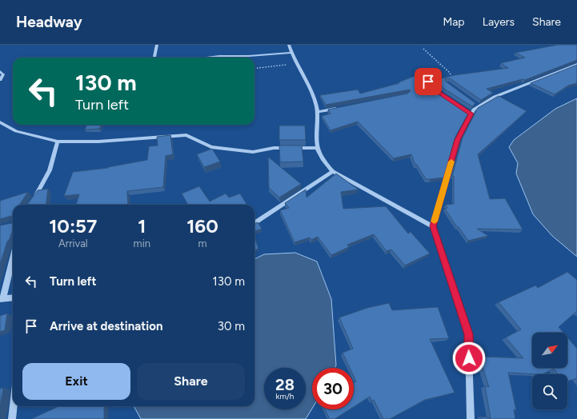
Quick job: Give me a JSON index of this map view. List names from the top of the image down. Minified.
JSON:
{"north":"top right","page":{"header":"Headway","nav":["Map","Layers","Share"],"turn":["130 m","Turn left"],"eta":["10:57","Arrival","1","min","160","m"],"list":[{"name":"Turn left","value":"130 m"},{"name":"Arrive at destination","value":"30 m"}],"buttons":["Exit","Share"],"speed":"28 km/h","limit":"30"}}
